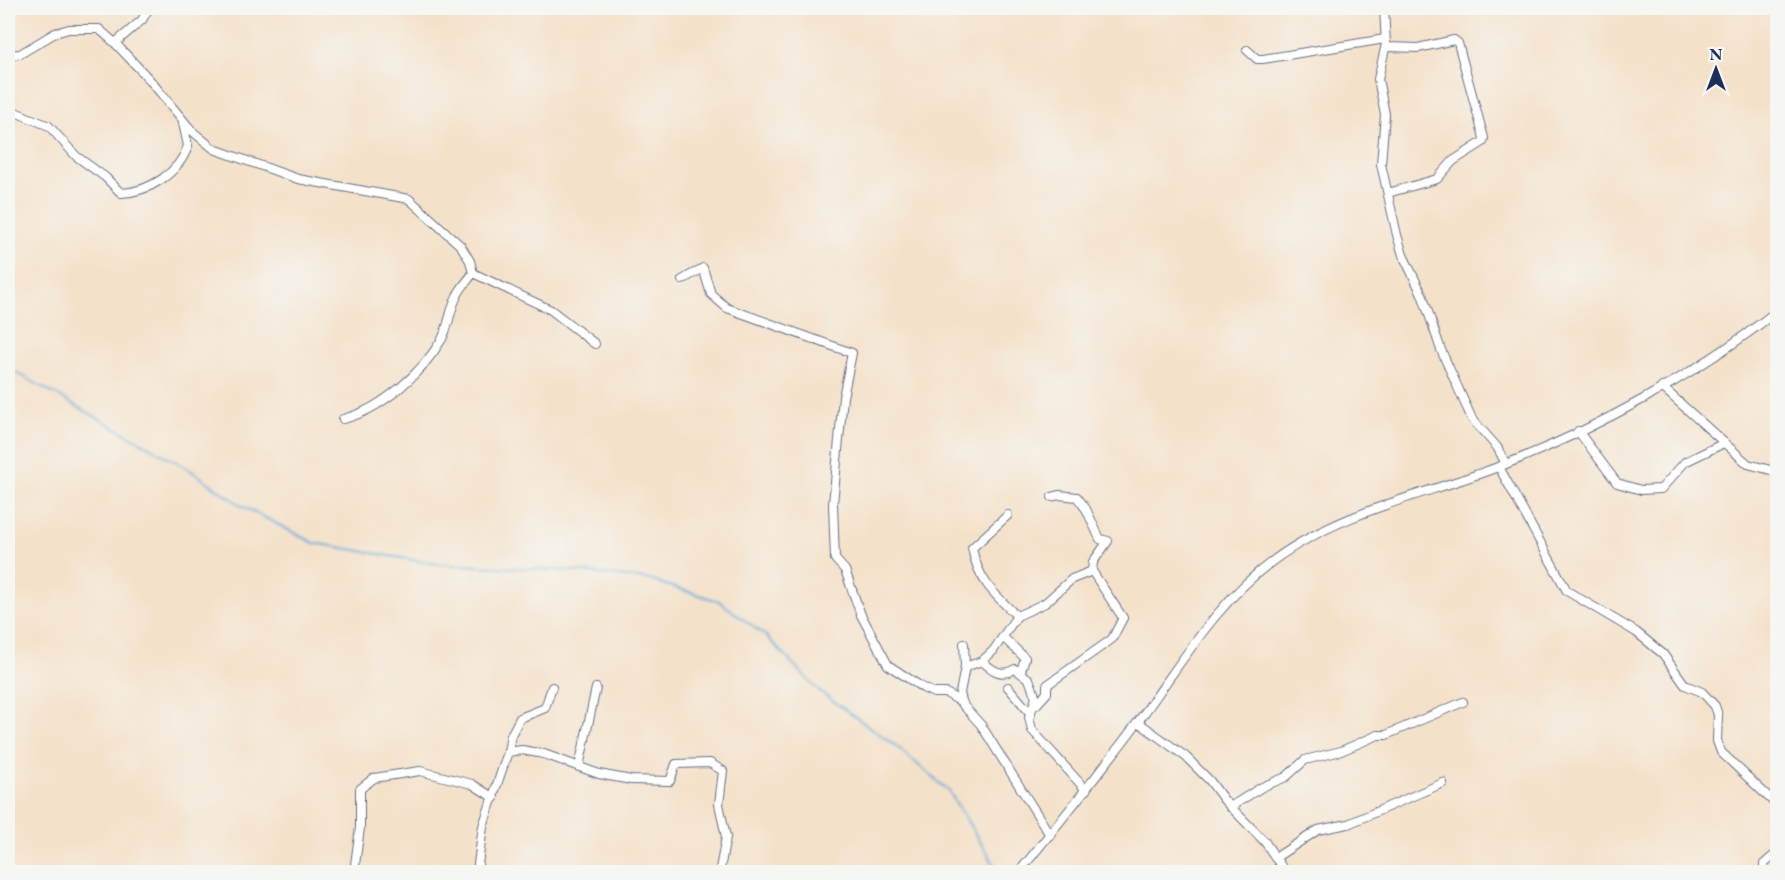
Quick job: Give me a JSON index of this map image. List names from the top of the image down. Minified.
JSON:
{"north":"top"}
